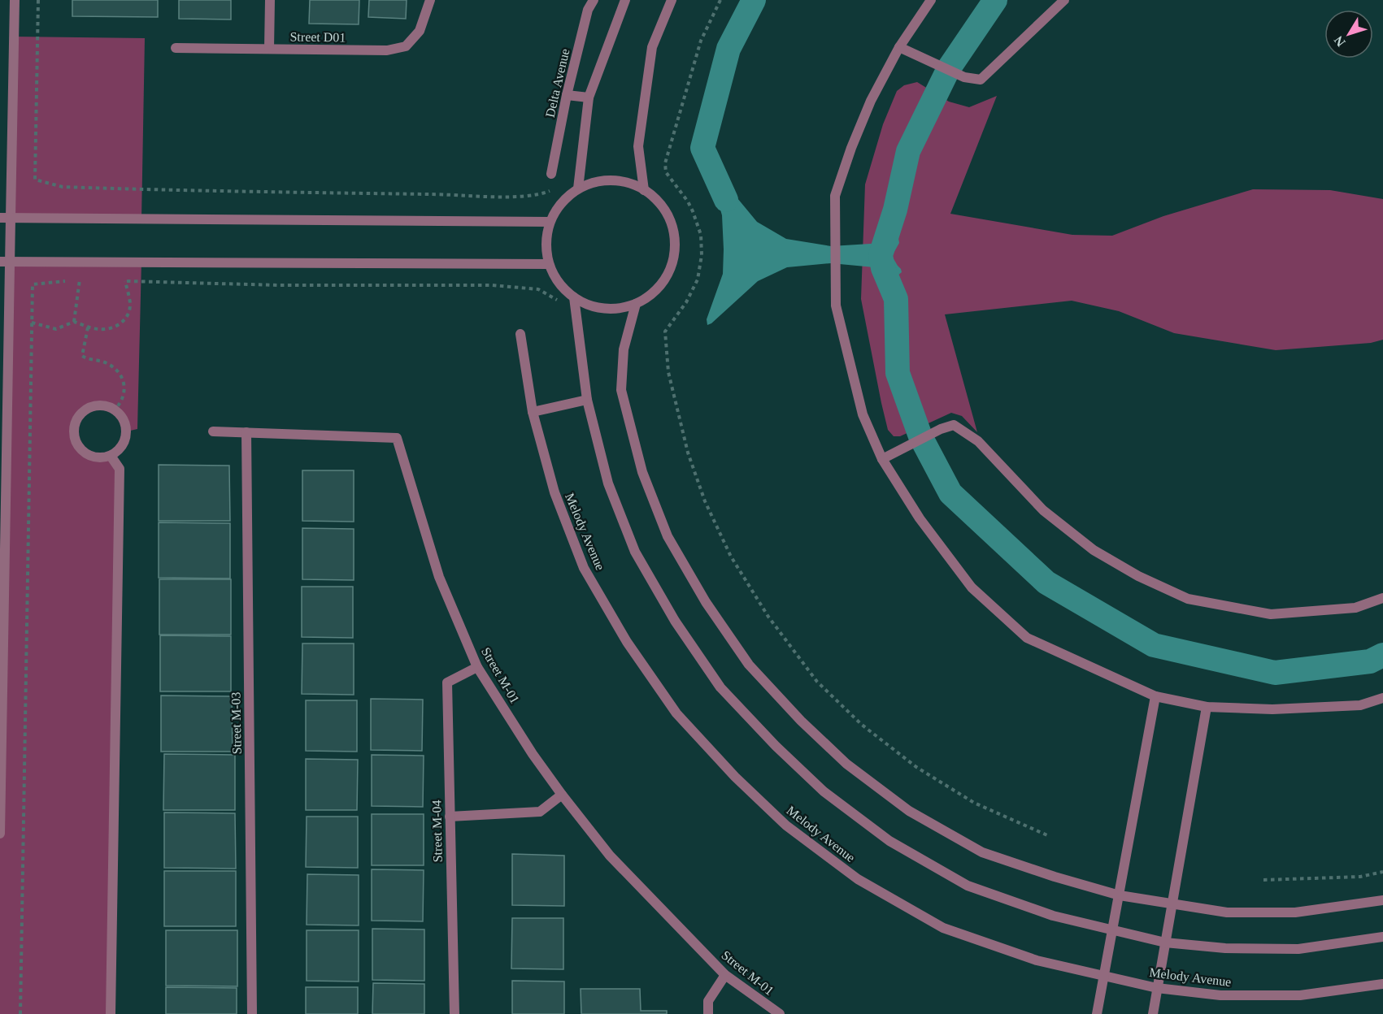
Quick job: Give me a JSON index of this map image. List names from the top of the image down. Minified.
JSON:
{"streets":{"street":["Street D01","Delta Avenue","Melody Avenue","Street M-01","Street M-03","Street M-04"]},"crossings":[["Street M-01","Street M-03"],["Street M-01","Street M-04"]],"north":"bottom left"}
